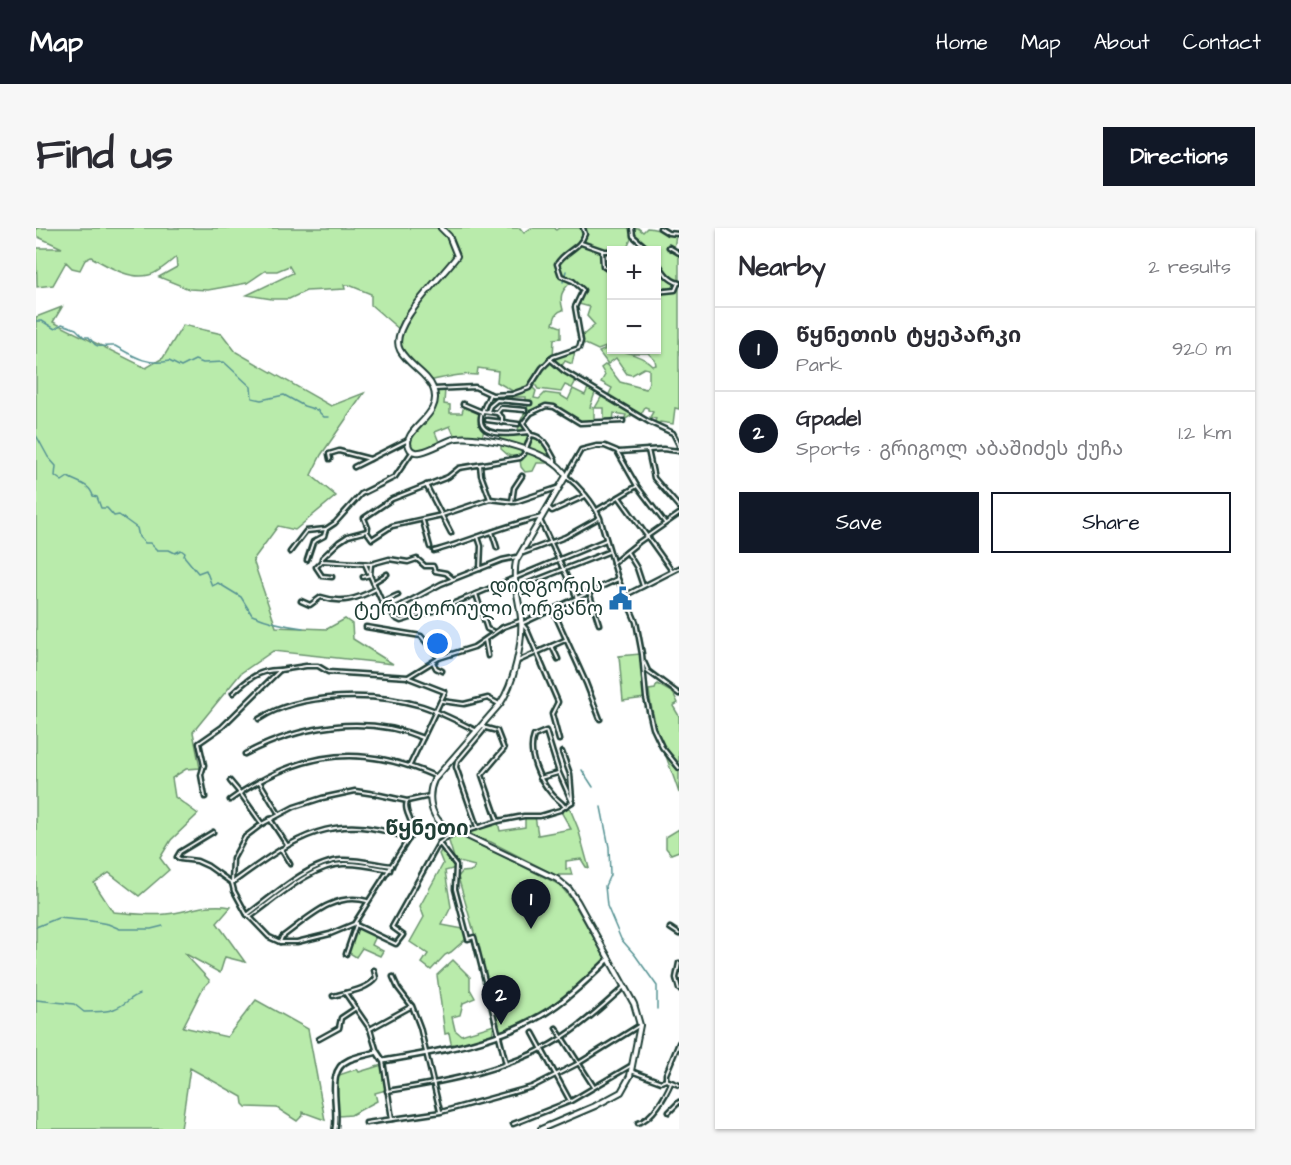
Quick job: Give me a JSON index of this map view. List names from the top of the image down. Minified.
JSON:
{"districts":["წყნეთი"],"places":{"public building":["დიდგორის ტერიტორიული ორგანო"]},"page":{"header":"Map","nav":["Home","Map","About","Contact"],"title":"Find us","buttons":["Directions",["Save","Share"]],"heading":["Nearby","2 results"],"map_buttons":["+","−"],"list":[{"mark":"1","name":"წყნეთის ტყეპარკი","note":"Park","value":"920 m"},{"mark":"2","name":"Gpadel","note":"Sports · გრიგოლ აბაშიძეს ქუჩა","value":"1.2 km"}],"pins":["1","2"]}}
